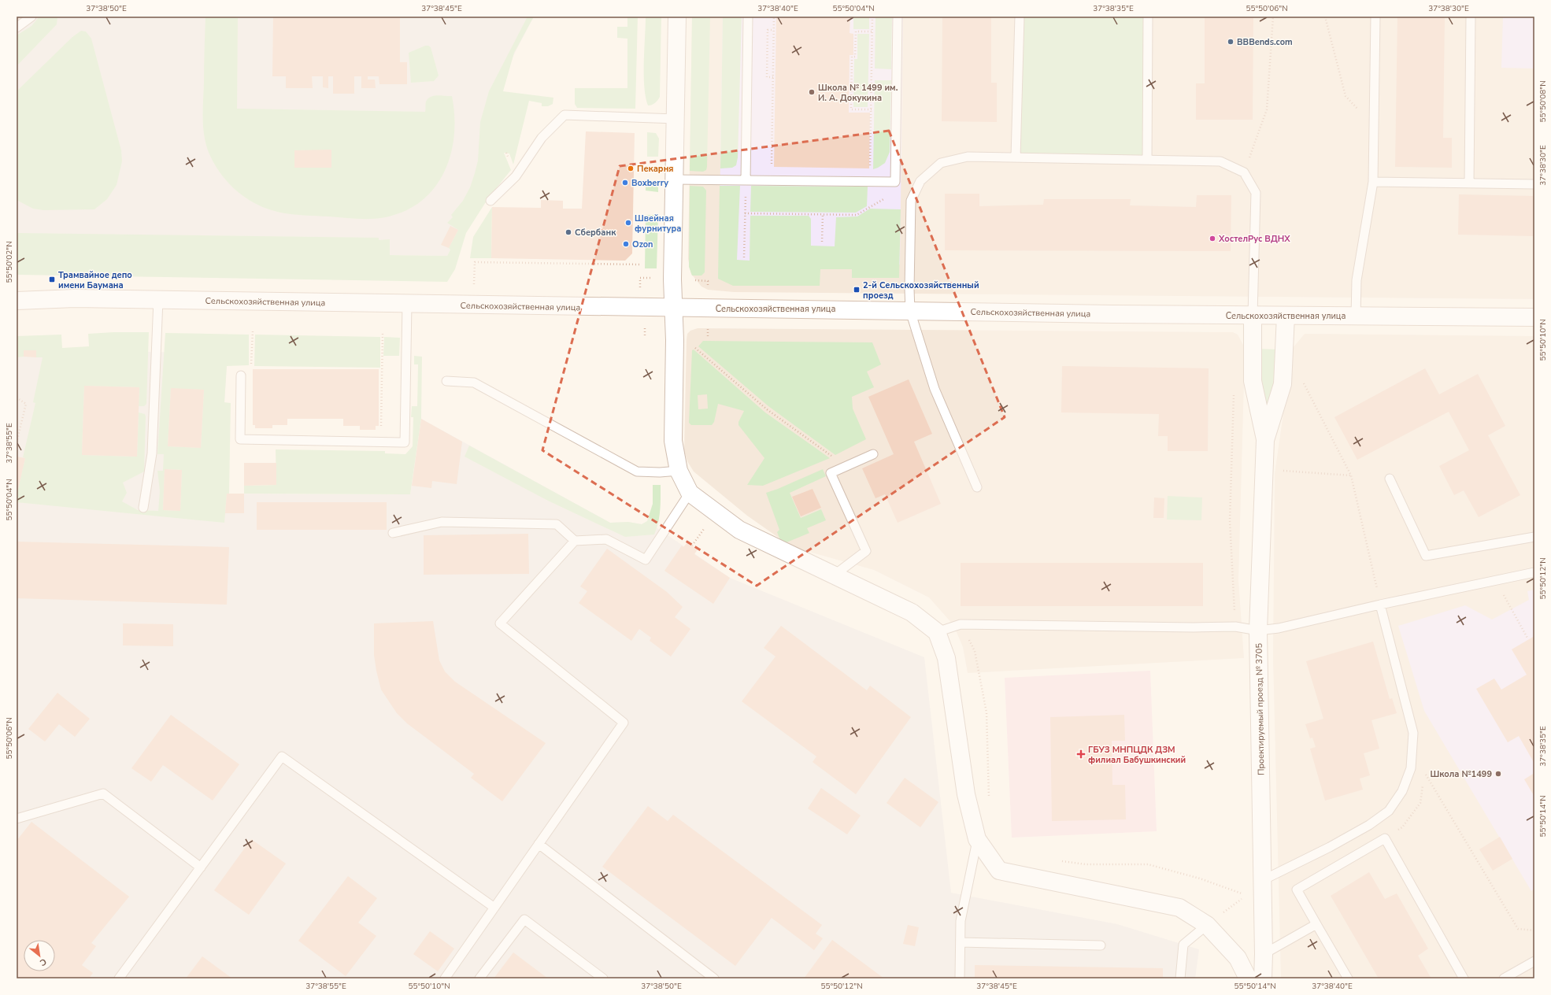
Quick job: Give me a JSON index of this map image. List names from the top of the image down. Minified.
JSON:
{"streets":{"street":["Сельскохозяйственная улица","Проектируемый проезд № 3705"]},"crossings":[["Сельскохозяйственная улица","Проектируемый проезд № 3705"]],"places":{"other":["BBBends.com","Школа № 1499 им. И. А. Докукина","Пекарня","Boxberry","Швейная фурнитура","Сбербанк","ХостелРус ВДНХ","Ozon","Школа №1499"],"transit":["Трамвайное депо имени Баумана","2-й Сельскохозяйственный проезд"],"health":["ГБУЗ МНПЦДК ДЗМ филиал Бабушкинский"]},"north":"bottom right","coordinates":["37°38'50\"E","37°38'45\"E","37°38'40\"E","55°50'04\"N","37°38'35\"E","55°50'06\"N","37°38'30\"E","55°50'08\"N","55°50'02\"N","55°50'10\"N","37°38'55\"E","55°50'12\"N","55°50'14\"N"]}
